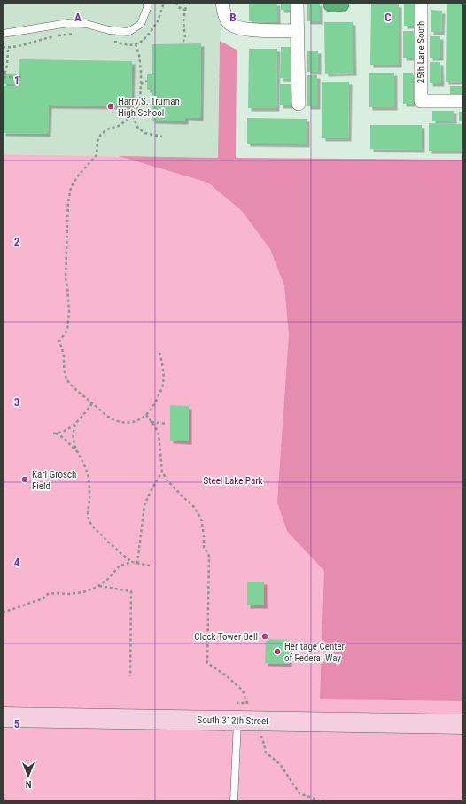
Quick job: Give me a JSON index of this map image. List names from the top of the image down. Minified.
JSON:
{"streets":{"street":["25th Lane South","South 312th Street"]},"parks":["Steel Lake Park"],"places":["Harry S. Truman High School","Karl Grosch Field","Clock Tower Bell","Heritage Center of Federal Way"],"north":"bottom","grid":{"columns":["A","B","C"],"rows":["1","2","3","4","5"]}}
